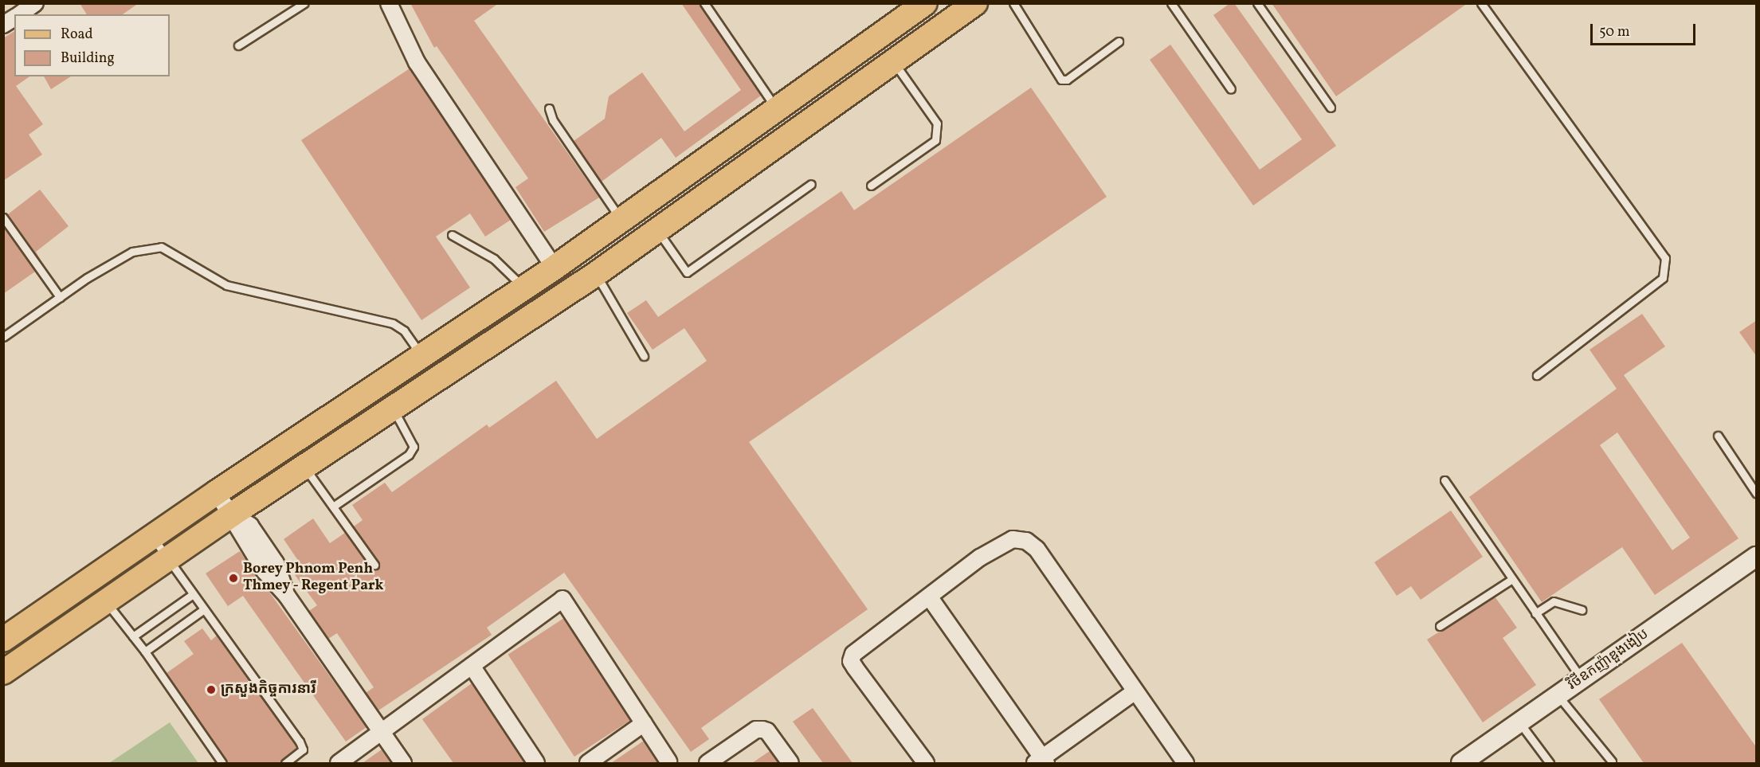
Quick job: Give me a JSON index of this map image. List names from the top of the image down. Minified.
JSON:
{"streets":{"street":["វិថីឧកញ៉ាឌួងងៀប"]},"places":["Borey Phnom Penh Thmey - Regent Park","ក្រសួងកិច្ចការនារី"],"legend":["Road","Building"],"scale_bar":"50 m"}
